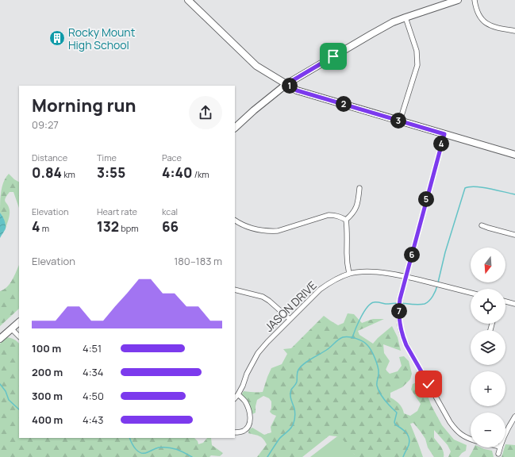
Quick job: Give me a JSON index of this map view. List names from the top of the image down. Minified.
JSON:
{"streets":{"street":["JASON DRIVE"]},"places":{"building":["Rocky Mount High School"]},"north":"bottom","page":{"pins":["1","2","3","4","5","6","7"],"heading":["Morning run","09:27"],"stats":[["Distance","0.84 km"],["Time","3:55"],["Pace","4:40 /km"],["Elevation","4 m"],["Heart rate","132 bpm"],["kcal","66"]],"map_buttons":["+","−"],"chart":["Elevation","180–183 m"],"list":[{"name":"100 m","note":"4:51"},{"name":"200 m","note":"4:34"},{"name":"300 m","note":"4:50"},{"name":"400 m","note":"4:43"}]}}
